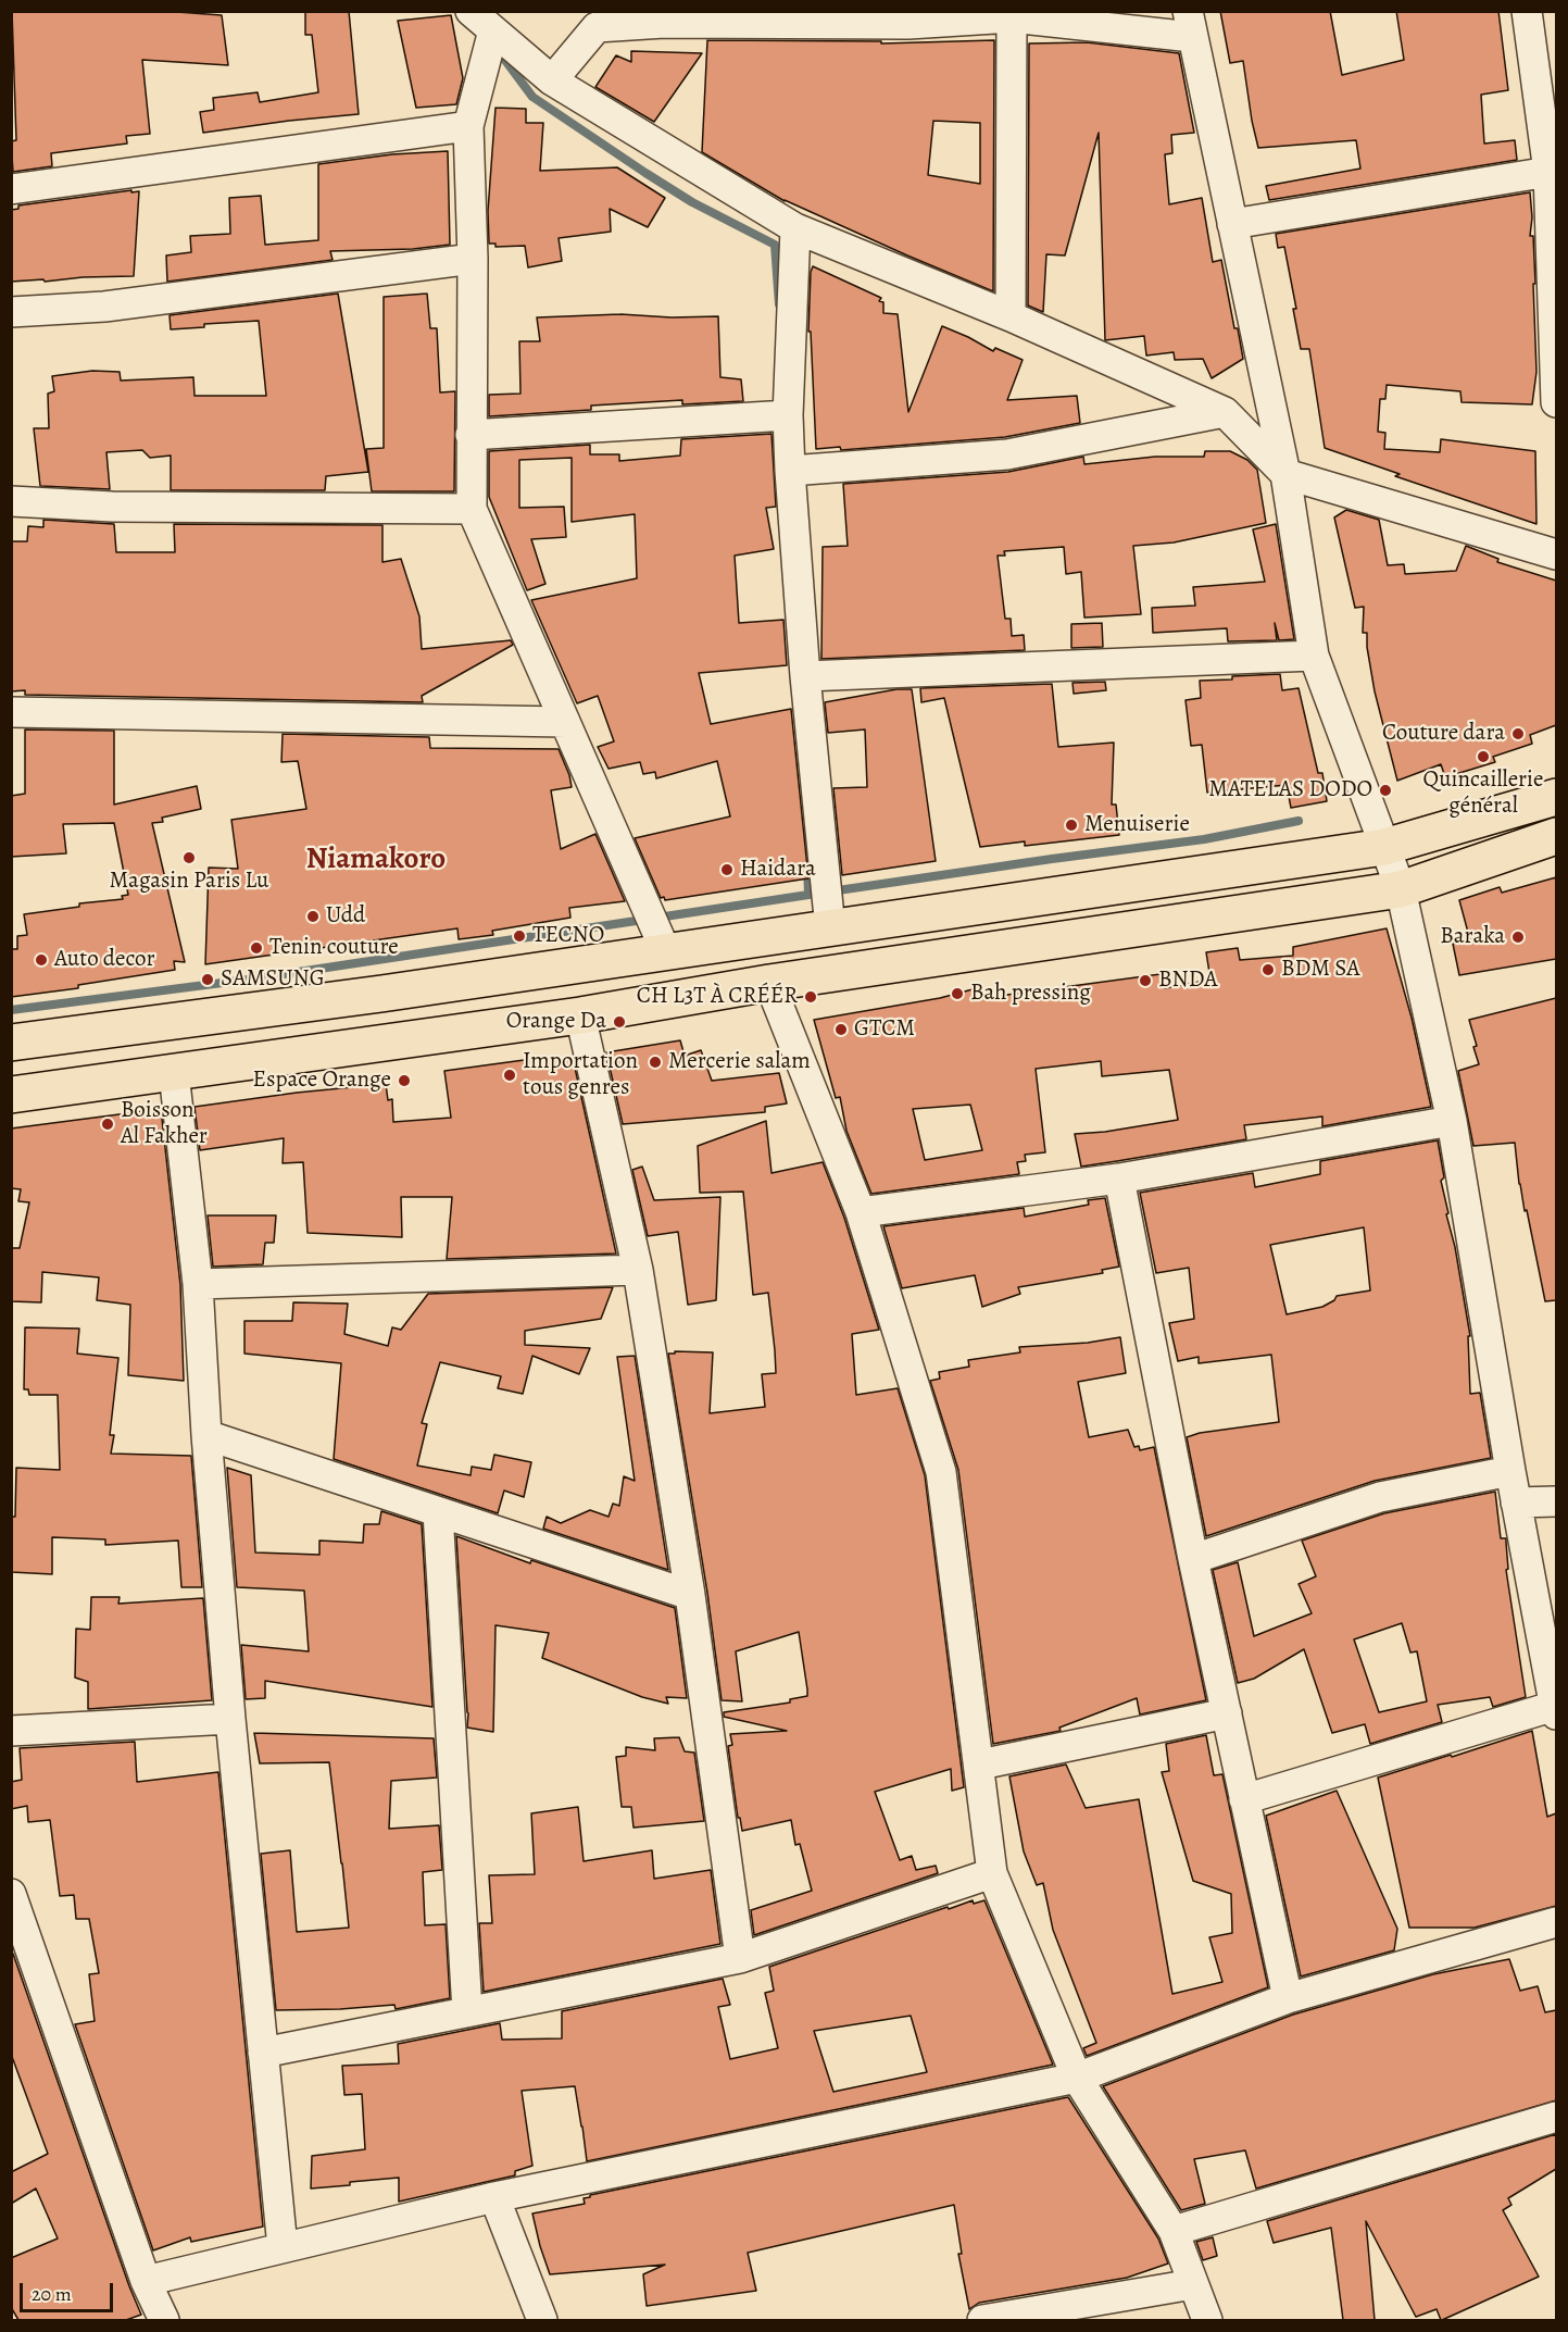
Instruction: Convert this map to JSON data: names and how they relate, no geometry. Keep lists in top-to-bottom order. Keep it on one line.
{"districts":["Niamakoro"],"places":["Couture dara","Quincaillerie général","MATELAS DODO","Menuiserie","Magasin Paris Lu","Haidara","Udd","TECNO","Baraka","Tenin couture","Auto decor","BDM SA","SAMSUNG","BNDA","Bah pressing","CH L3T À CRÉÉR","Orange Da","GTCM","Mercerie salam","Importation tous genres","Espace Orange","Boisson Al Fakher"],"scale_bar":"20 m"}
